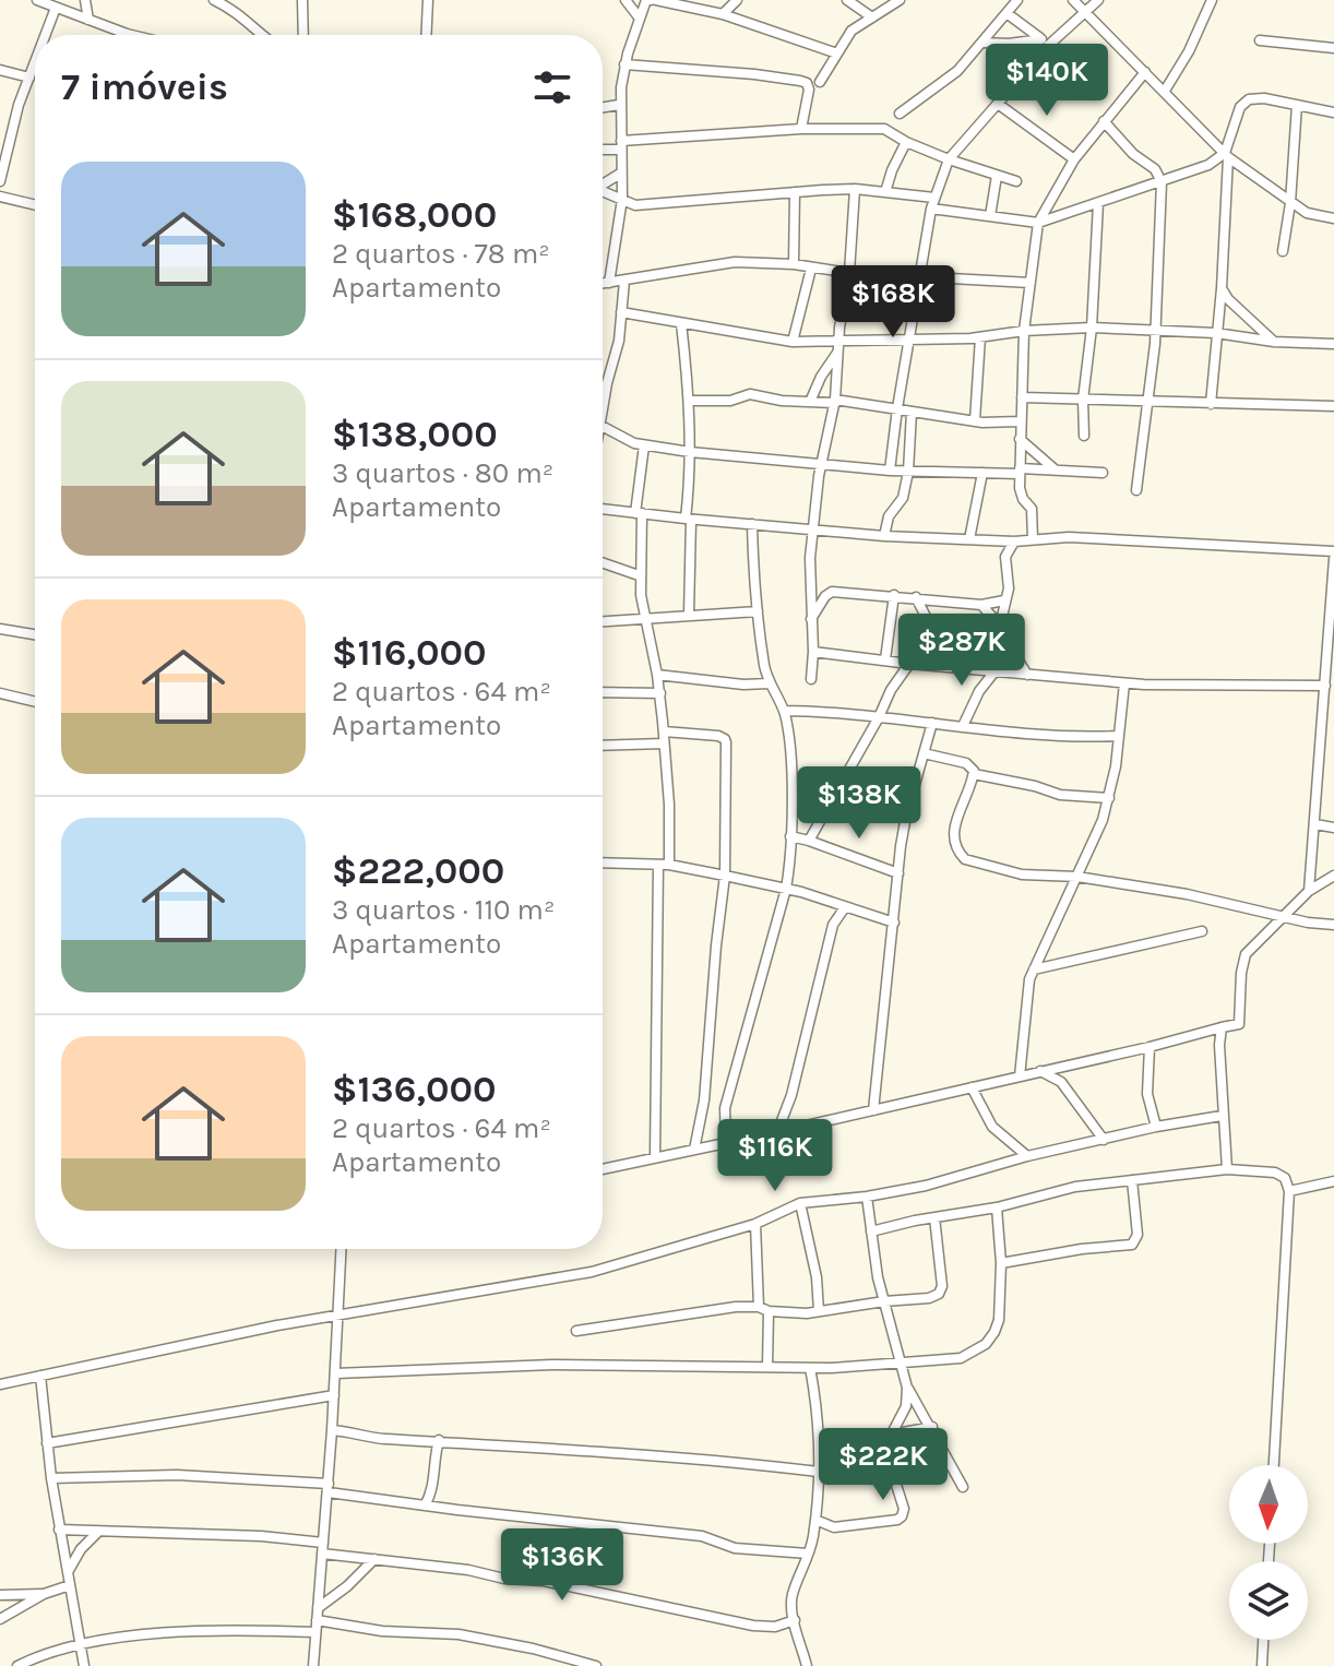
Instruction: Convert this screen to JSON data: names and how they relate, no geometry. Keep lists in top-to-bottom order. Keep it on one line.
{"north":"bottom","page":{"heading":"7 imóveis","price":["$140K","$168K","$287K","$138K","$116K","$222K","$136K"],"list":[{"name":"$168,000","note":"2 quartos · 78 m² · Apartamento"},{"name":"$138,000","note":"3 quartos · 80 m² · Apartamento"},{"name":"$116,000","note":"2 quartos · 64 m² · Apartamento"},{"name":"$222,000","note":"3 quartos · 110 m² · Apartamento"},{"name":"$136,000","note":"2 quartos · 64 m² · Apartamento"}]}}
